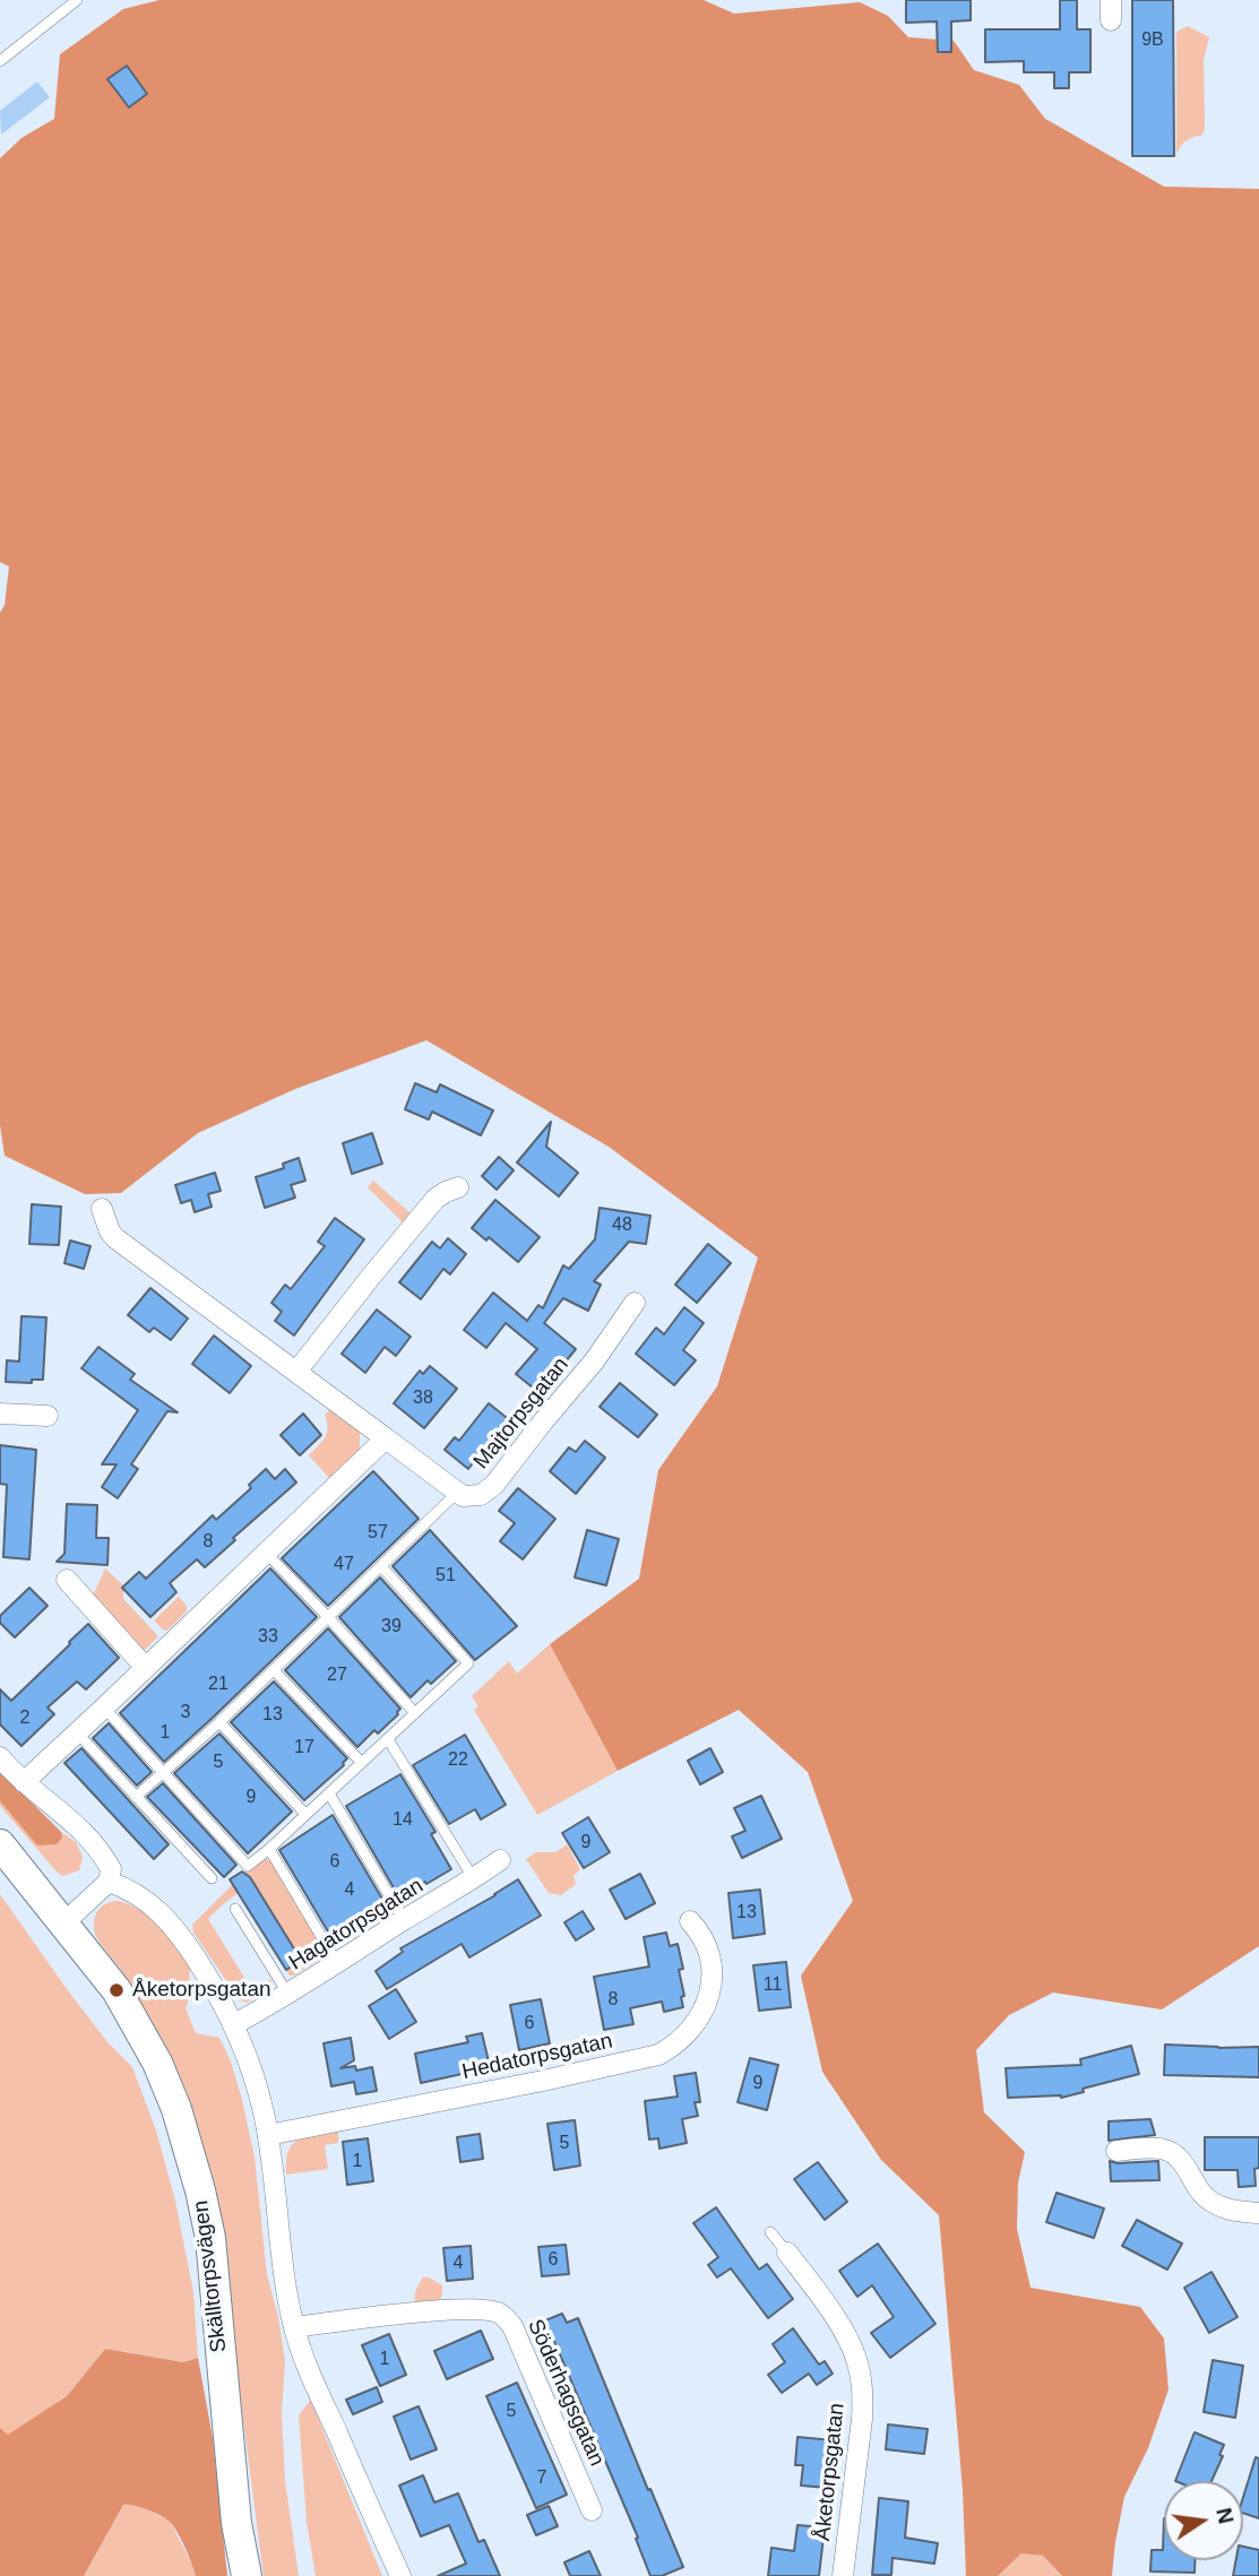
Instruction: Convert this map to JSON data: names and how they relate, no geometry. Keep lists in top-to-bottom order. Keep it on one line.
{"streets":{"street":["Majtorpsgatan","Hagatorpsgatan","Hedatorpsgatan","Skälltorpsvägen","Söderhagsgatan","Åketorpsgatan"]},"places":["Åketorpsgatan"],"house_numbers":["9B","48","38","57","8","47","51","39","33","27","21","3","13","2","1","17","22","5","9","14","9","6","4","13","11","8","6","9","5","1","6","4","1","5","7"],"north":"right"}
